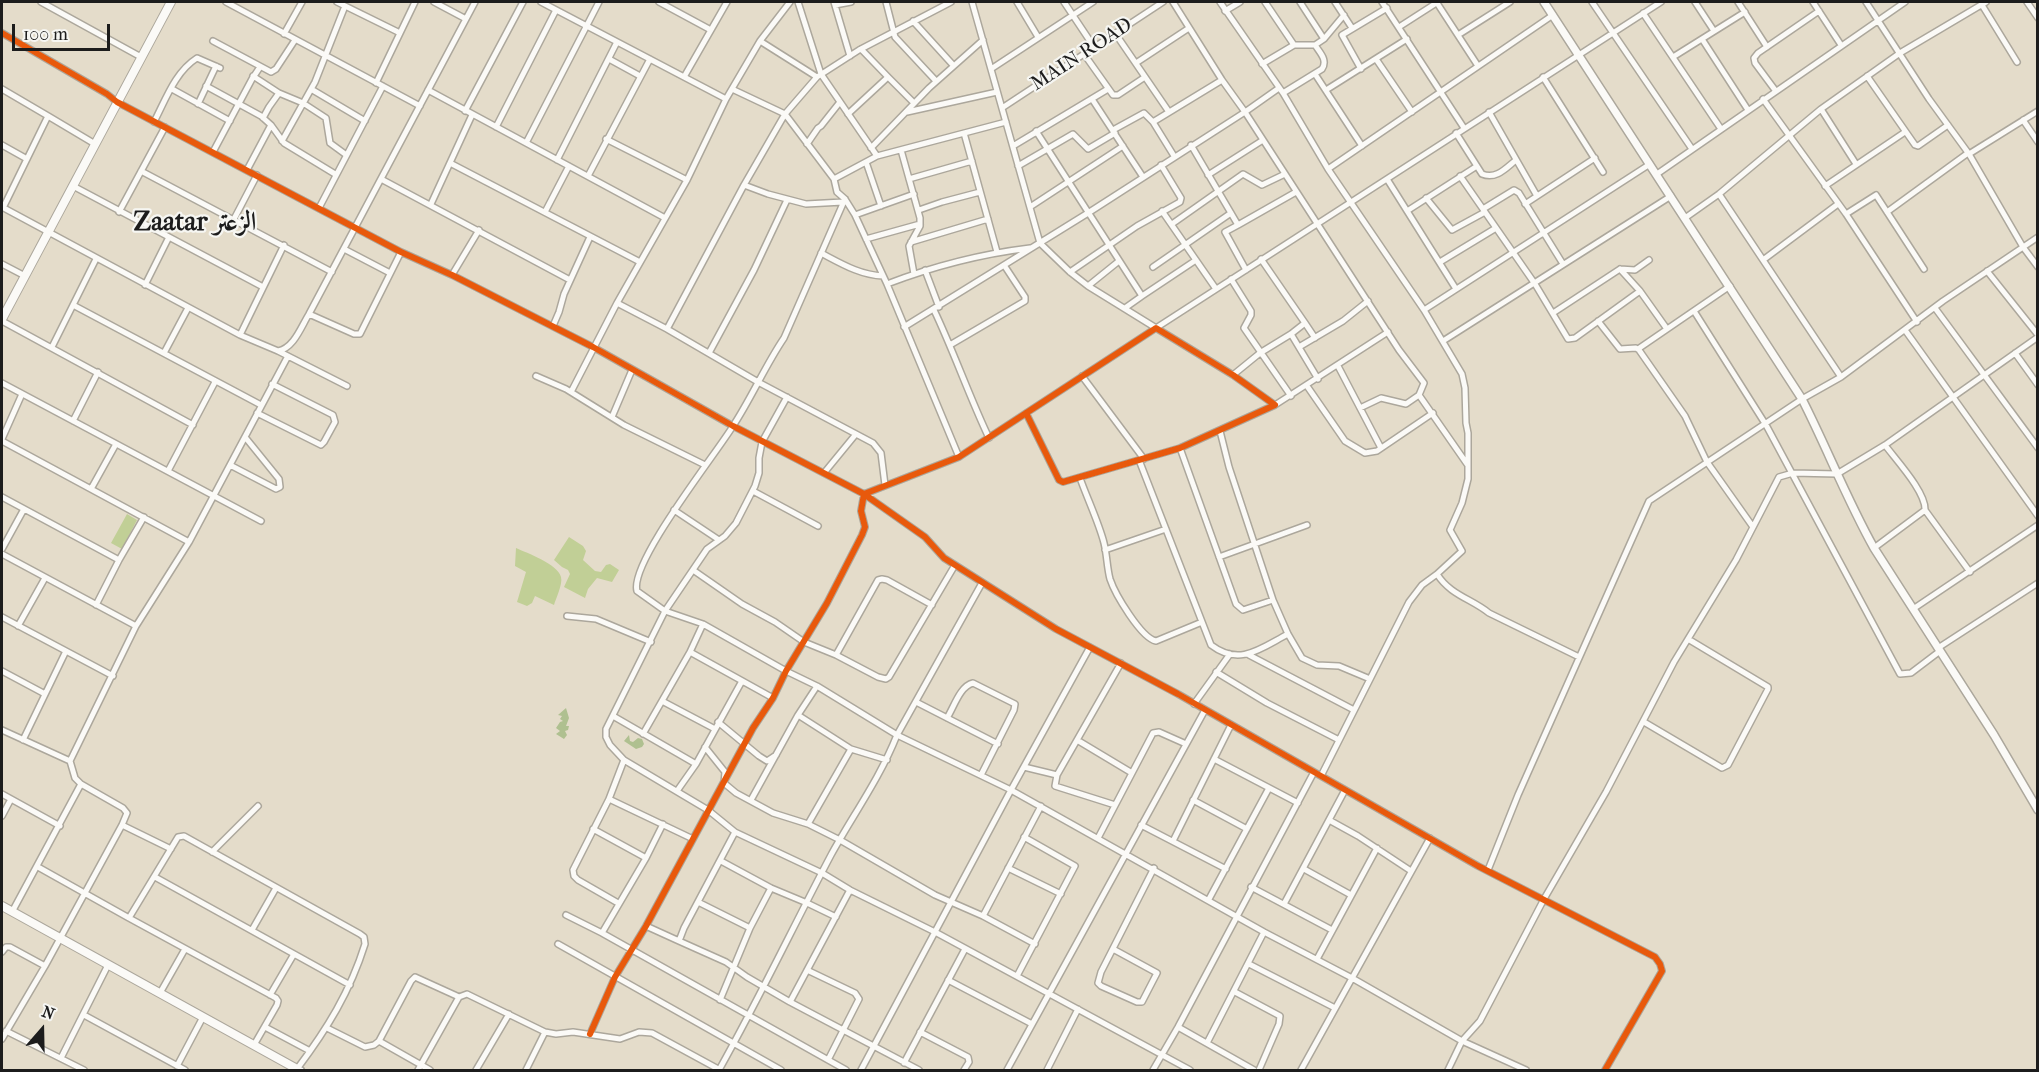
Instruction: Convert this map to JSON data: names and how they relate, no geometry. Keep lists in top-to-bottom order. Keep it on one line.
{"streets":{"street":["MAIN ROAD"]},"districts":["Zaatar الزعتر"],"scale_bar":"100 m","north":"top"}
